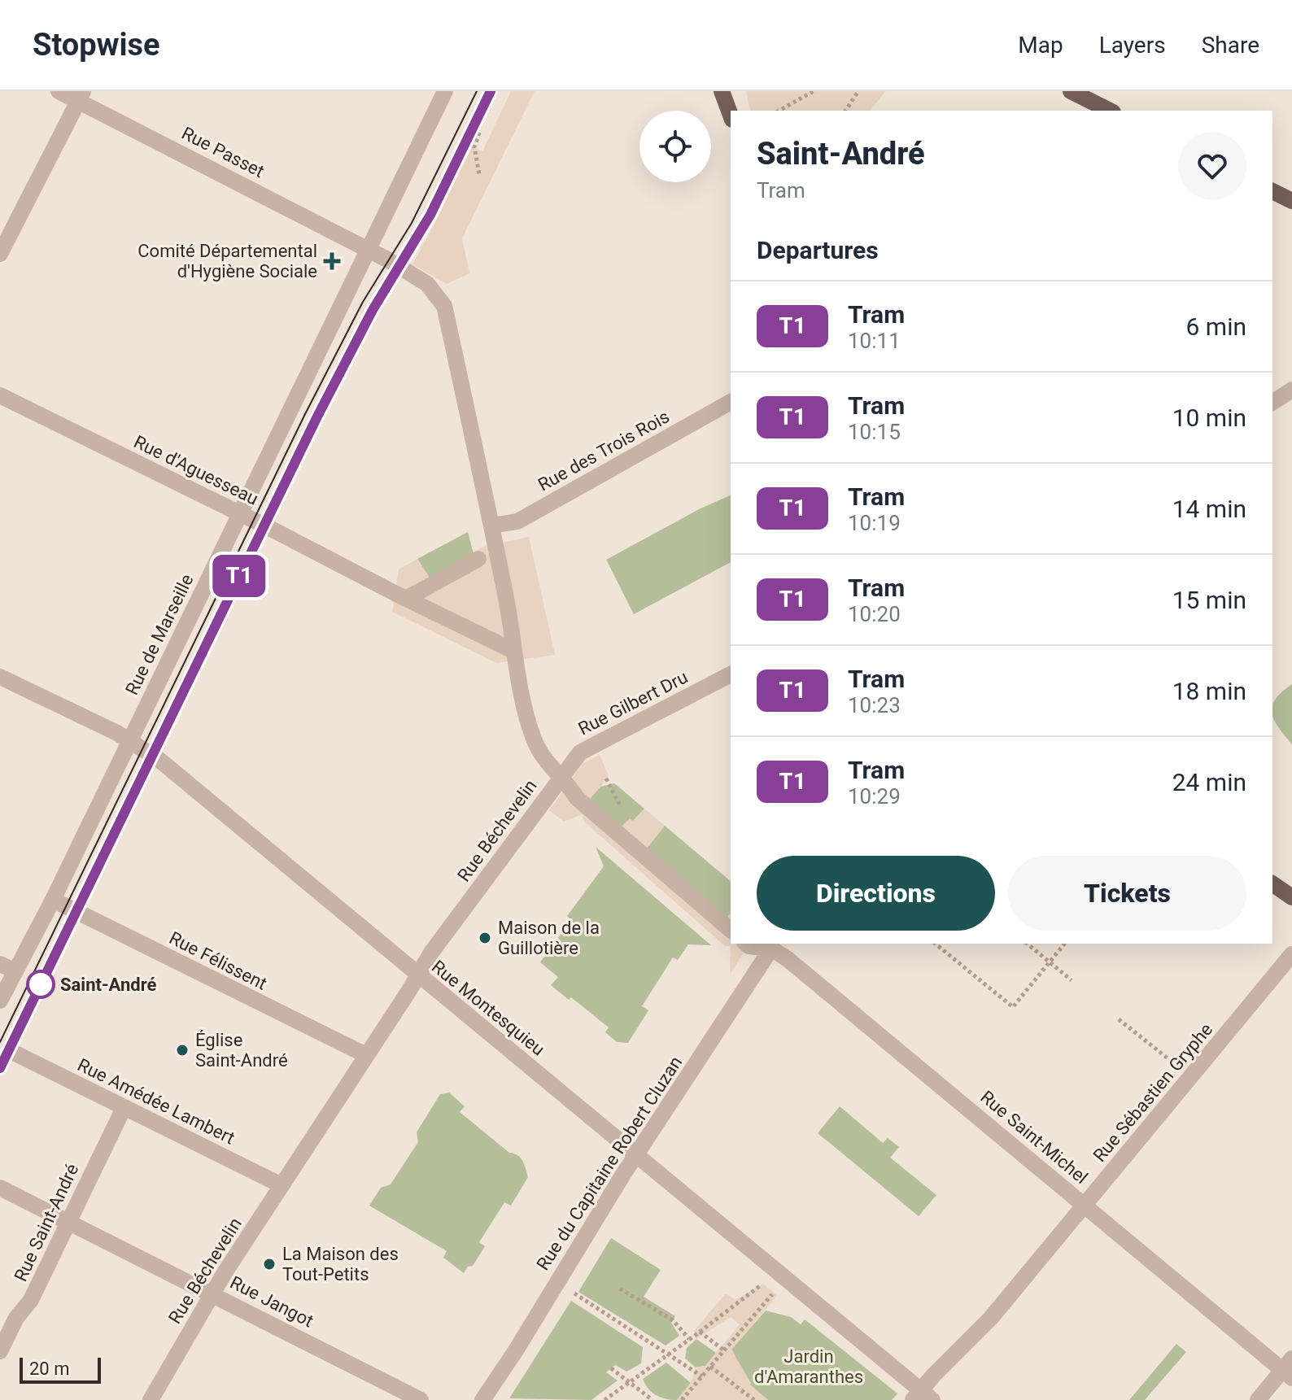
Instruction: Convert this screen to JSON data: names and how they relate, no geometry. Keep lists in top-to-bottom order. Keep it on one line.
{"streets":{"street":["Rue Passet","Rue des Trois Rois","Rue d'Aguesseau","Rue de Marseille","Rue Gilbert Dru","Rue Béchevelin","Rue Félissent","Rue Montesquieu","Rue Sébastien Gryphe","Rue Amédée Lambert","Rue Saint-Michel","Rue du Capitaine Robert Cluzan","Rue Saint-André","Rue Jangot"]},"crossings":[["Rue Passet","Rue de Marseille"],["Rue Passet","Rue Béchevelin"],["Rue des Trois Rois","Rue Béchevelin"],["Rue d'Aguesseau","Rue de Marseille"],["Rue d'Aguesseau","Rue Béchevelin"],["Rue de Marseille","Rue Béchevelin"],["Rue de Marseille","Rue Félissent"],["Rue de Marseille","Rue Montesquieu"],["Rue Gilbert Dru","Rue Béchevelin"],["Rue Béchevelin","Rue Félissent"],["Rue Béchevelin","Rue Montesquieu"],["Rue Béchevelin","Rue Amédée Lambert"],["Rue Béchevelin","Rue Jangot"],["Rue Montesquieu","Rue Sébastien Gryphe"],["Rue Montesquieu","Rue du Capitaine Robert Cluzan"],["Rue Sébastien Gryphe","Rue Saint-Michel"],["Rue Amédée Lambert","Rue Saint-André"],["Rue Saint-Michel","Rue du Capitaine Robert Cluzan"],["Rue Saint-André","Rue Jangot"]],"parks":["Jardin d'Amaranthes"],"places":{"health":["Comité Départemental d'Hygiène Sociale"],"other":["Maison de la Guillotière","Saint-André","Église Saint-André","La Maison des Tout-Petits"]},"lines":["tram line T1"],"scale_bar":"20 m","page":{"header":"Stopwise","nav":["Map","Layers","Share"],"on_map":"T1","heading":[["Saint-André","Tram"],"Departures"],"list":[{"mark":"T1","name":"Tram","note":"10:11","value":"6 min"},{"mark":"T1","name":"Tram","note":"10:15","value":"10 min"},{"mark":"T1","name":"Tram","note":"10:19","value":"14 min"},{"mark":"T1","name":"Tram","note":"10:20","value":"15 min"},{"mark":"T1","name":"Tram","note":"10:23","value":"18 min"},{"mark":"T1","name":"Tram","note":"10:29","value":"24 min"}],"buttons":["Directions","Tickets"],"scale":"20 m"}}
